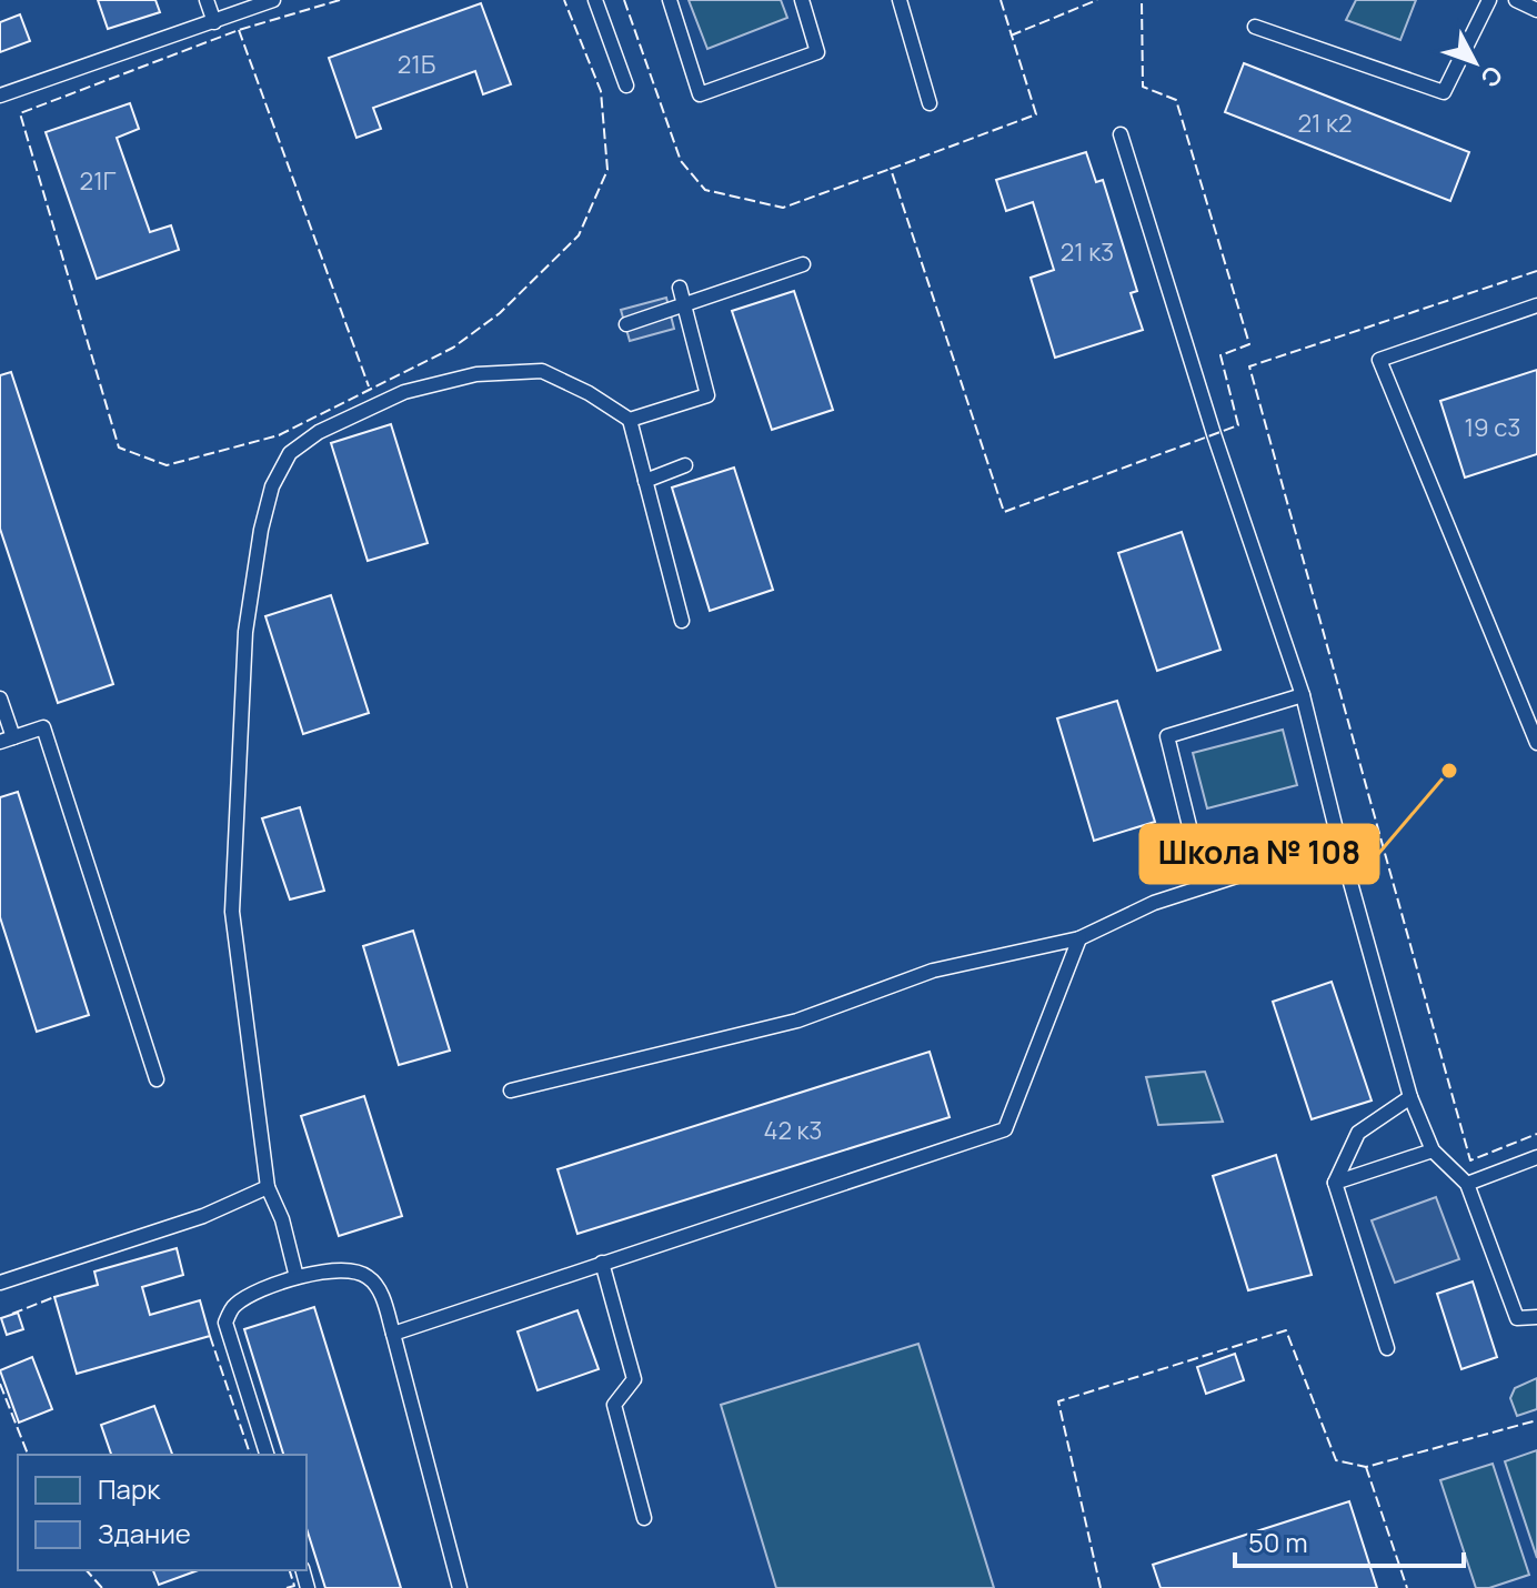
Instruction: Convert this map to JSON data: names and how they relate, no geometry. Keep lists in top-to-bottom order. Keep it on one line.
{"places":["Школа № 108"],"house_numbers":["21Б","21 к2","21Г","21 к3","19 с3","42 к3"],"legend":["Парк","Здание"],"scale_bar":"50 m","north":"bottom right"}
